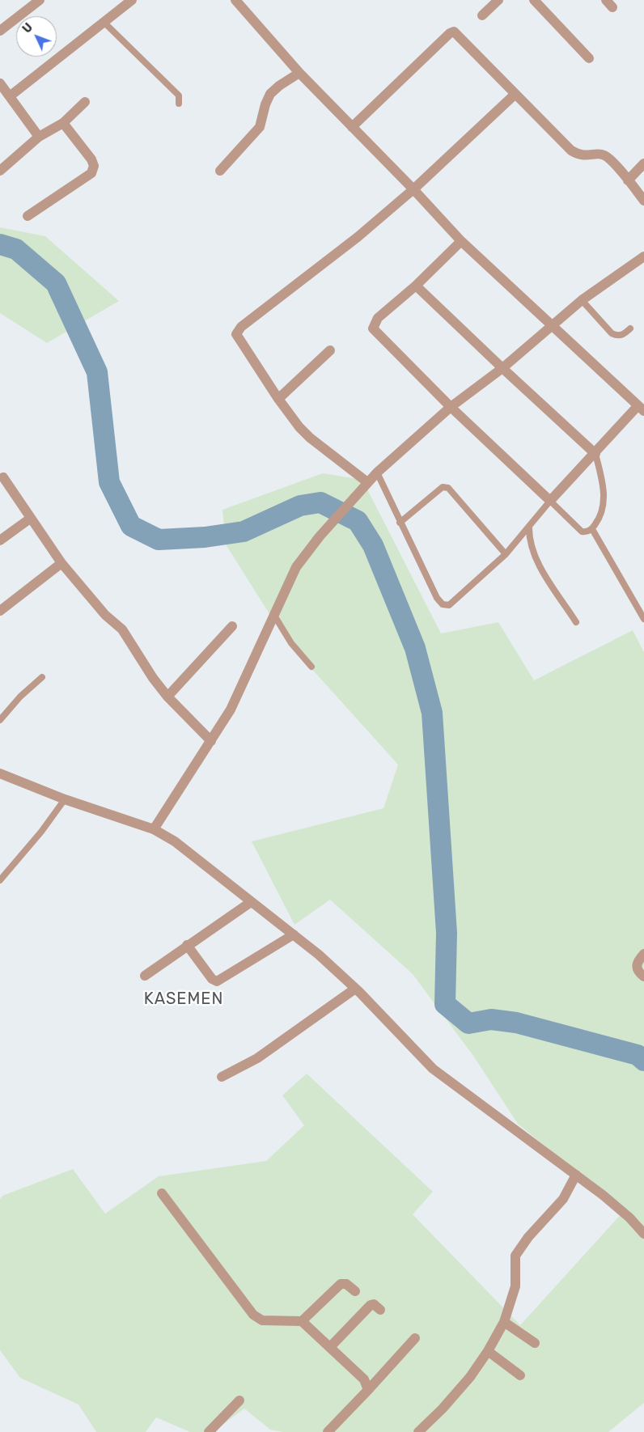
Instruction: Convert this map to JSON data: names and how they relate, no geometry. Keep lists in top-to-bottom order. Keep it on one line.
{"districts":["KASEMEN"],"north":"top left"}
